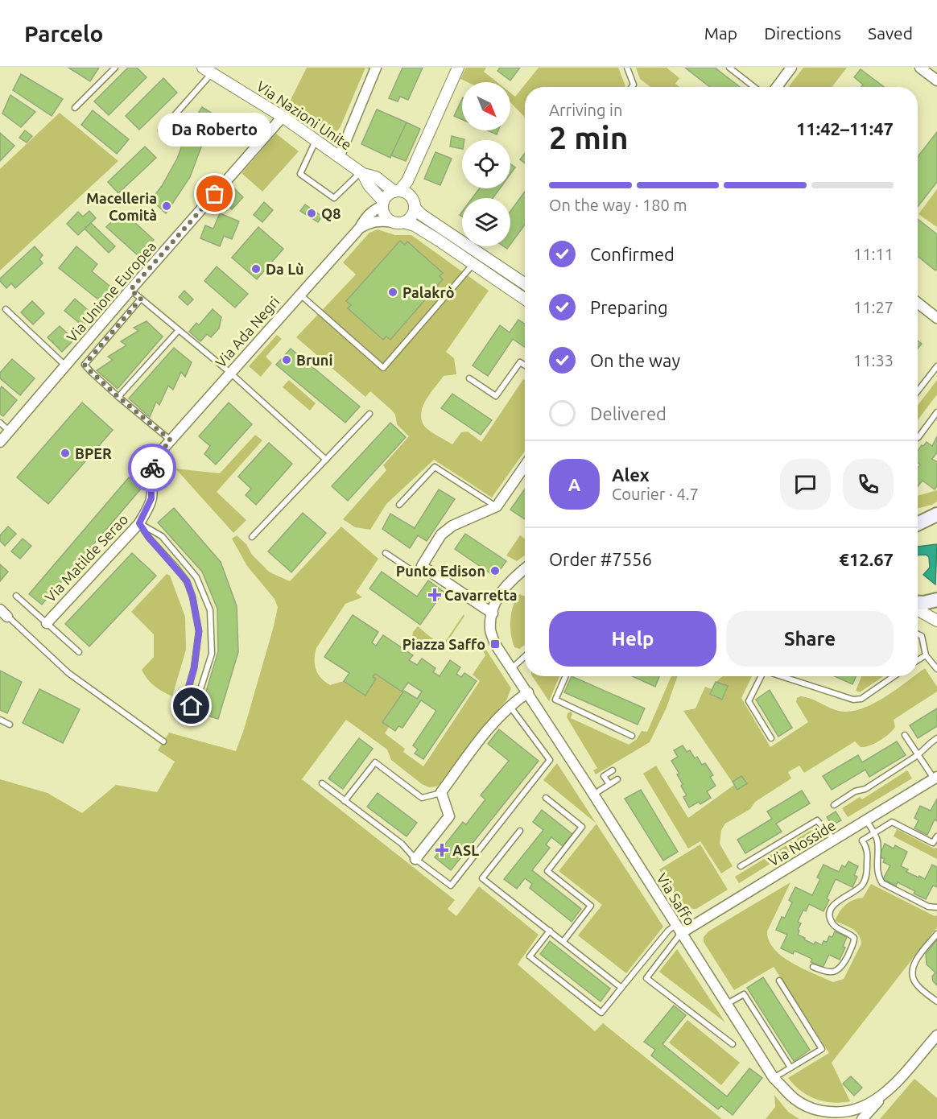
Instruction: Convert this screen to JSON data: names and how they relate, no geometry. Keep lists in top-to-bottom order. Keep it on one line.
{"streets":{"street":["Via Nazioni Unite","Via Unione Europea","Via Ada Negri","Via Matilde Serao","Via Nosside","Via Saffo"]},"crossings":[["Via Nazioni Unite","Via Unione Europea"],["Via Nazioni Unite","Via Ada Negri"],["Via Ada Negri","Via Matilde Serao"],["Via Nosside","Via Saffo"]],"places":{"other":["Da Roberto","Macelleria Comità","Q8","Da Lù","Palakrò","Bruni","BPER","Punto Edison"],"health":["Cavarretta","ASL"],"transit":["Piazza Saffo"]},"north":"bottom right","page":{"header":"Parcelo","nav":["Map","Directions","Saved"],"heading":["2 min","Arriving in","11:42–11:47"],"panel":["Alex","Courier · 4.7","Order #7556","€12.67"],"bubble":"Da Roberto","bar":"On the way · 180 m","list":[["Confirmed","11:11"],["Preparing","11:27"],["On the way","11:33"],"Delivered"],"round":"A","buttons":["Help","Share"]}}
